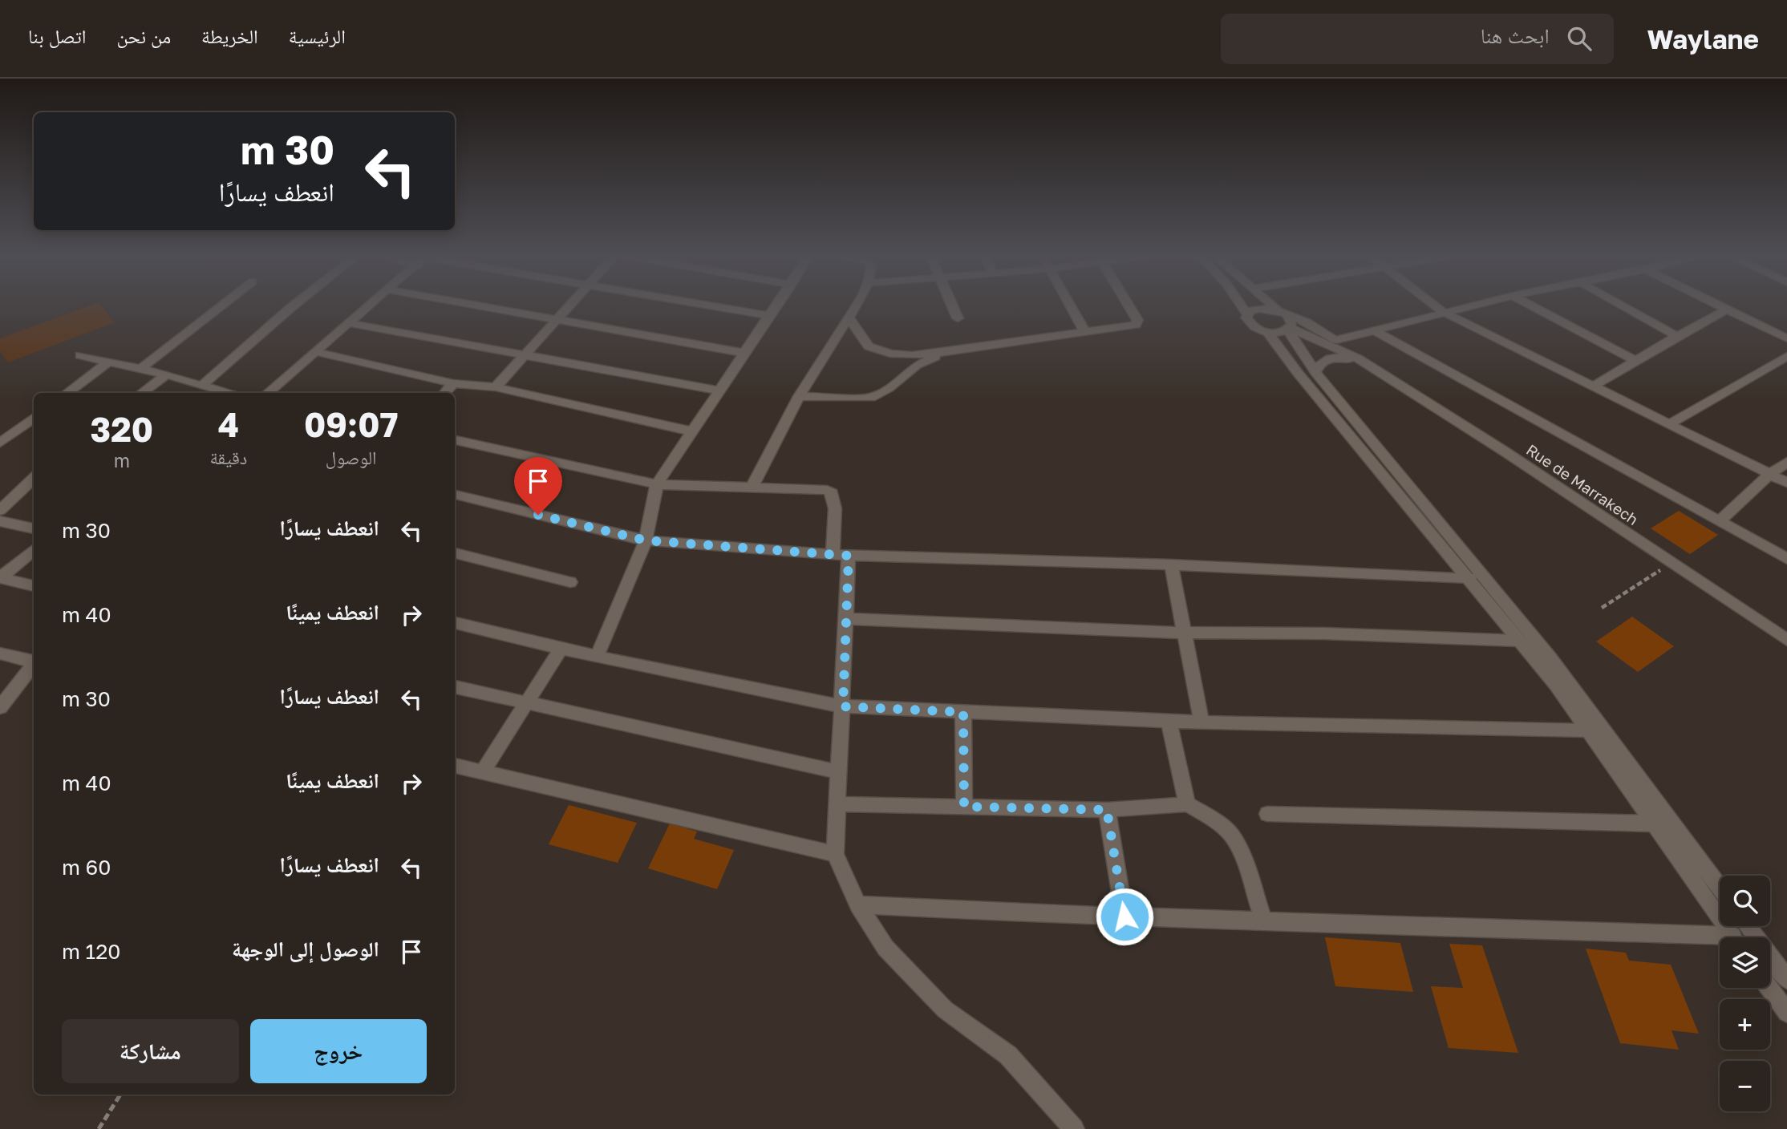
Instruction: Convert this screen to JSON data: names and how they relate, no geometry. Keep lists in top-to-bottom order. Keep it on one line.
{"streets":{"street":["Rue de Marrakech"]},"page":{"header":"Waylane","search":"ابحث هنا","nav":["الرئيسية","الخريطة","من نحن","اتصل بنا"],"turn":["30 m","انعطف يسارًا"],"eta":["09:07","الوصول","4","دقيقة","320","m"],"list":[{"name":"انعطف يسارًا","value":"30 m"},{"name":"انعطف يمينًا","value":"40 m"},{"name":"انعطف يسارًا","value":"30 m"},{"name":"انعطف يمينًا","value":"40 m"},{"name":"انعطف يسارًا","value":"60 m"},{"name":"الوصول إلى الوجهة","value":"120 m"}],"map_buttons":["+","−"],"buttons":["خروج","مشاركة"]}}
